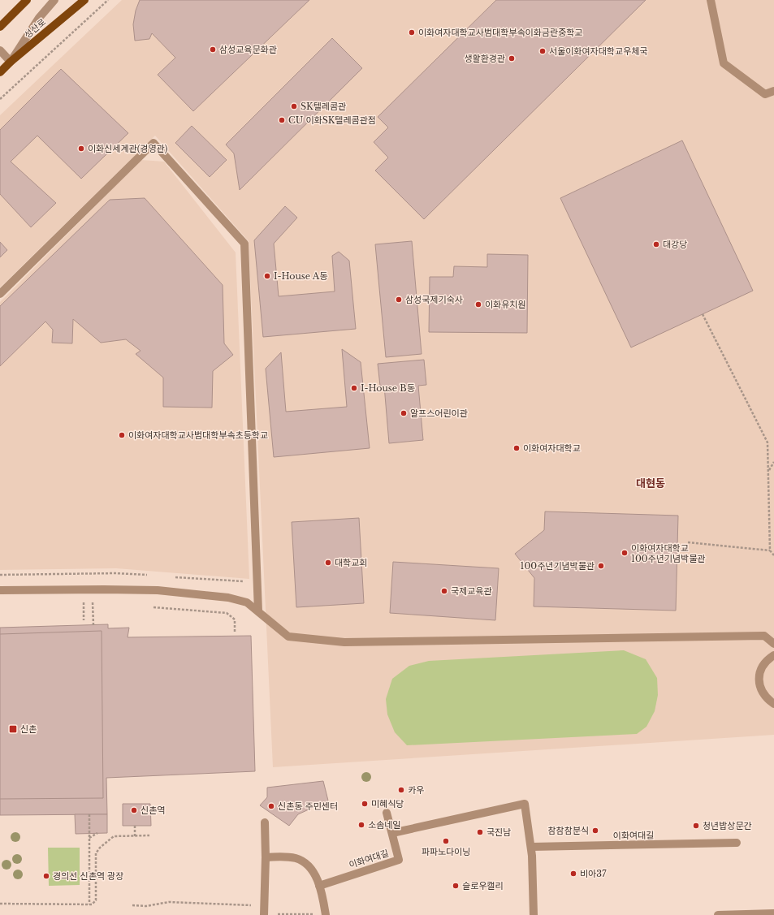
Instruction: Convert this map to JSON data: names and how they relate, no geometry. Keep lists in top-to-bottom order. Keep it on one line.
{"streets":{"main road":["성산로"],"street":["이화여대길"]},"districts":["대현동"],"places":{"other":["이화여자대학교사범대학부속이화금란중학교","삼성교육문화관","서울이화여자대학교우체국","생활환경관","SK텔레콤관","CU 이화SK텔레콤관점","이화신세계관(경영관)","대강당","I-House A동","삼성국제기숙사","이화유치원","I-House B동","알프스어린이관","이화여자대학교사범대학부속초등학교","이화여자대학교","이화여자대학교 100주년기념박물관","대학교회","100주년기념박물관","국제교육관","카우","미혜식당","신촌동 주민센터","신촌역","소솜네일","청년밥상문간","참참참분식","국진남","파파노다이닝","비아37","경의선 신촌역 광장","슬로우캘리"],"transit":["신촌"]}}
